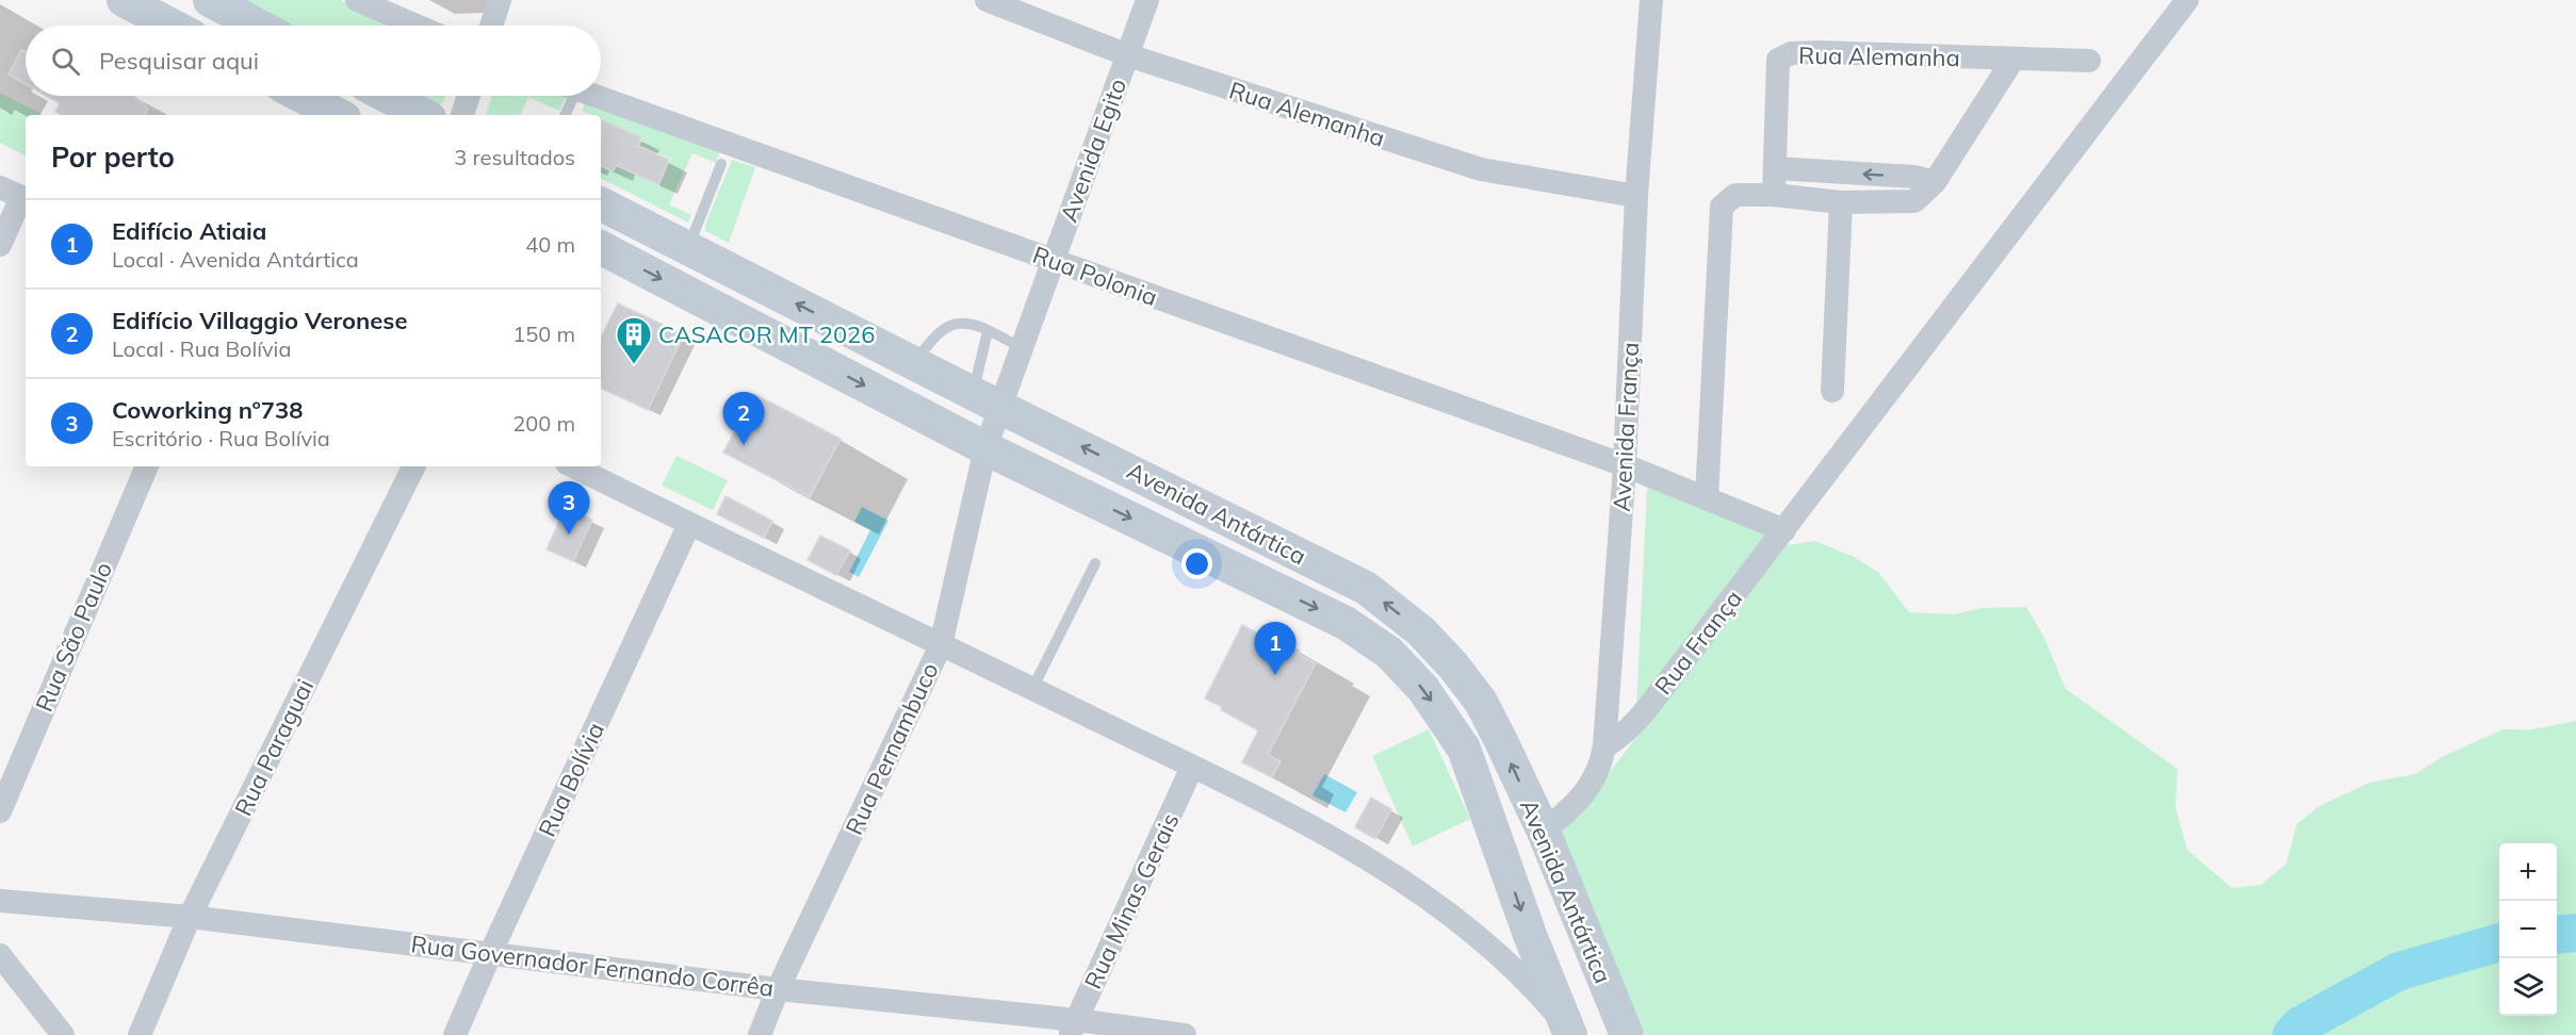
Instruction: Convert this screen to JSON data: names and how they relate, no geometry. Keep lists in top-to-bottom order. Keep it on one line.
{"streets":{"main road":["Avenida Antártica"],"street":["Rua Alemanha","Avenida Egito","Rua Polonia","Avenida França","Rua São Paulo","Rua França","Rua Paraguai","Rua Pernambuco","Rua Bolívia","Rua Minas Gerais","Rua Governador Fernando Corrêa"]},"crossings":[["Rua Alemanha","Avenida Egito"],["Rua Alemanha","Avenida França"],["Avenida Egito","Rua Polonia"],["Avenida Egito","Avenida Antártica"],["Avenida Egito","Rua Pernambuco"],["Rua Polonia","Avenida França"],["Avenida França","Avenida Antártica"],["Avenida França","Rua França"],["Avenida Antártica","Rua Pernambuco"],["Rua Paraguai","Rua Governador Fernando Corrêa"],["Rua Pernambuco","Rua Governador Fernando Corrêa"],["Rua Bolívia","Rua Governador Fernando Corrêa"],["Rua Minas Gerais","Rua Governador Fernando Corrêa"]],"places":{"building":["CASACOR MT 2026"]},"page":{"search":"Pesquisar aqui","heading":["Por perto","3 resultados"],"list":[{"mark":"1","name":"Edifício Atiaia","note":"Local · Avenida Antártica","value":"40 m"},{"mark":"2","name":"Edifício Villaggio Veronese","note":"Local · Rua Bolívia","value":"150 m"},{"mark":"3","name":"Coworking n°738","note":"Escritório · Rua Bolívia","value":"200 m"}],"pins":["2","3","1"],"map_buttons":["+","−"]}}
